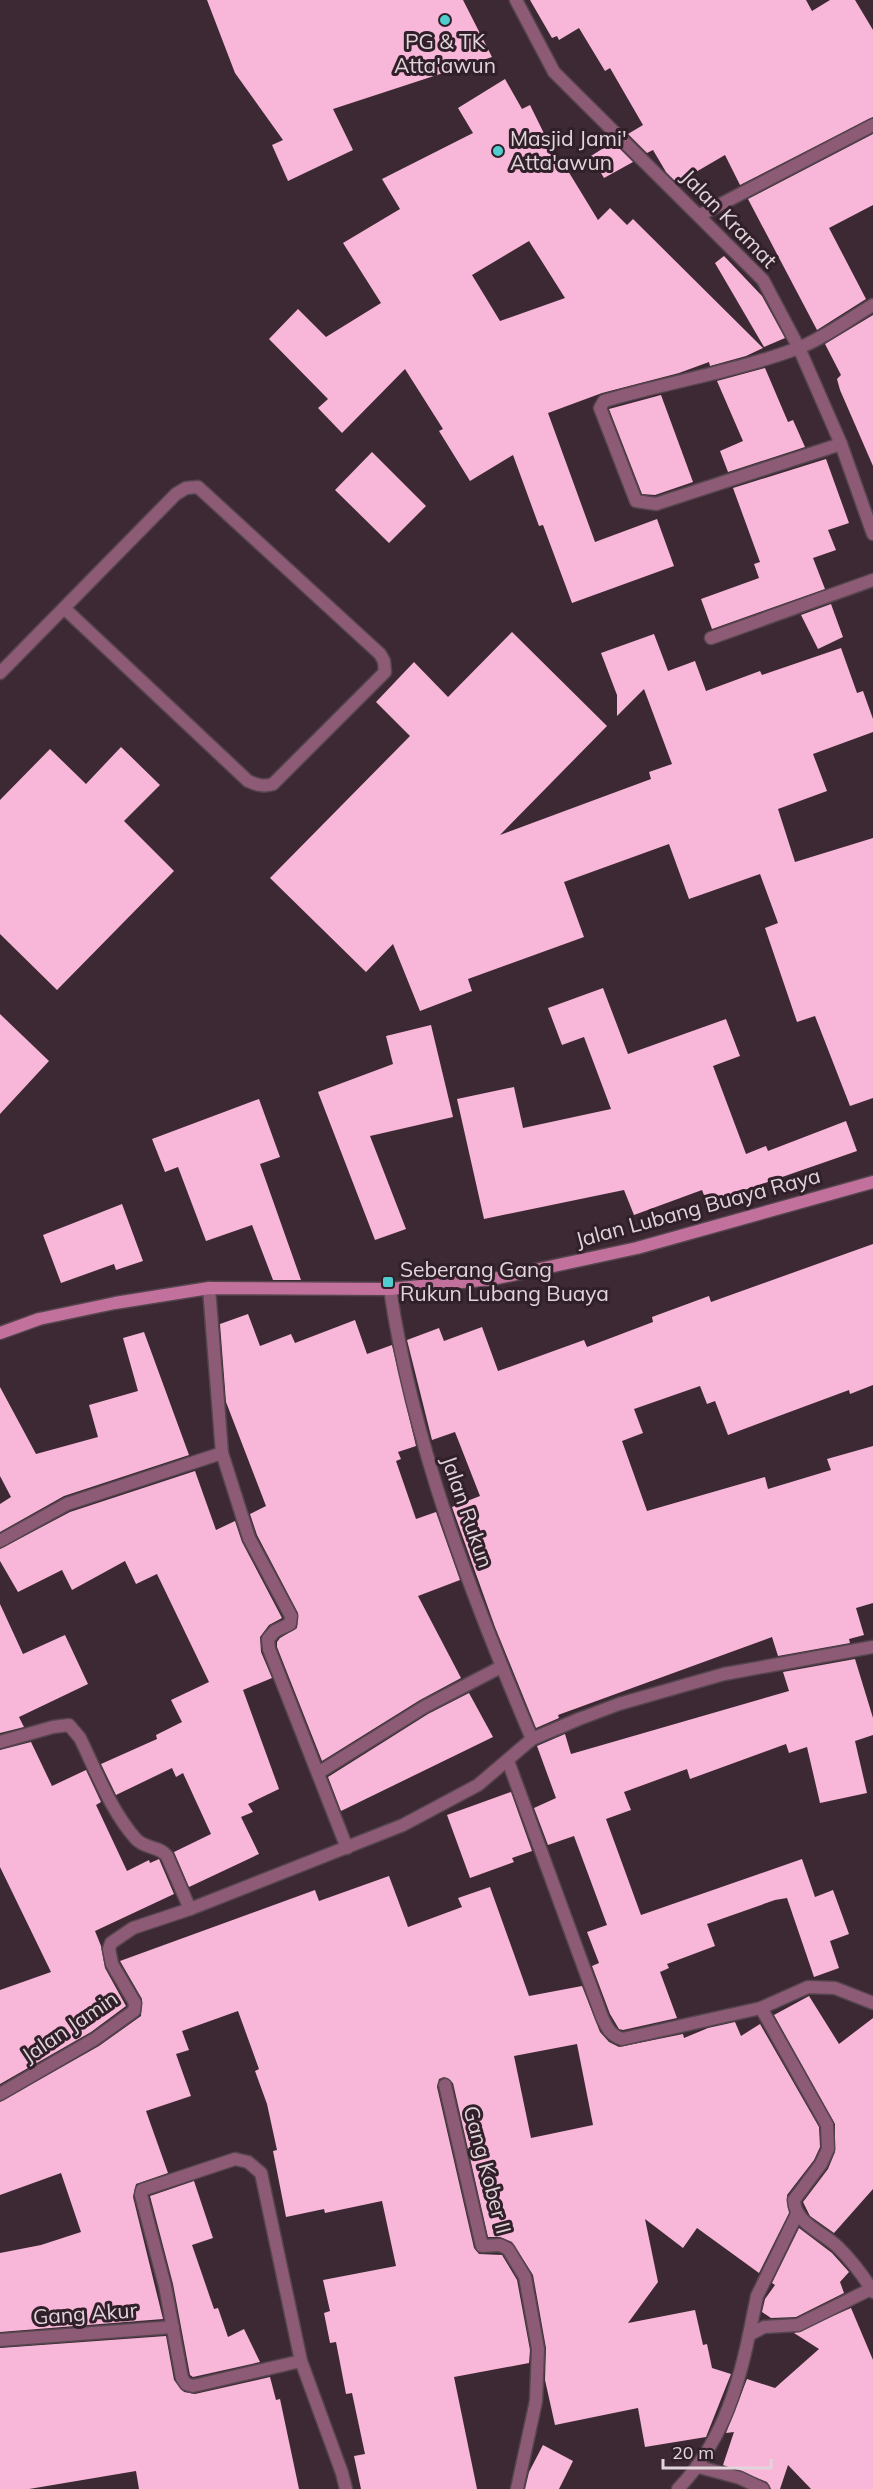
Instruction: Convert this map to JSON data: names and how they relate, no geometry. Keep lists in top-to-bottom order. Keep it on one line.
{"streets":{"main road":["Jalan Lubang Buaya Raya"],"street":["Jalan Kramat","Jalan Rukun","Jalan Jamin","Gang Kober II","Gang Akur"]},"crossings":[["Jalan Lubang Buaya Raya","Jalan Rukun"],["Jalan Rukun","Jalan Jamin"]],"places":{"other":["PG & TK Atta'awun","Masjid Jami' Atta'awun"],"transit":["Seberang Gang Rukun Lubang Buaya"]},"scale_bar":"20 m"}
